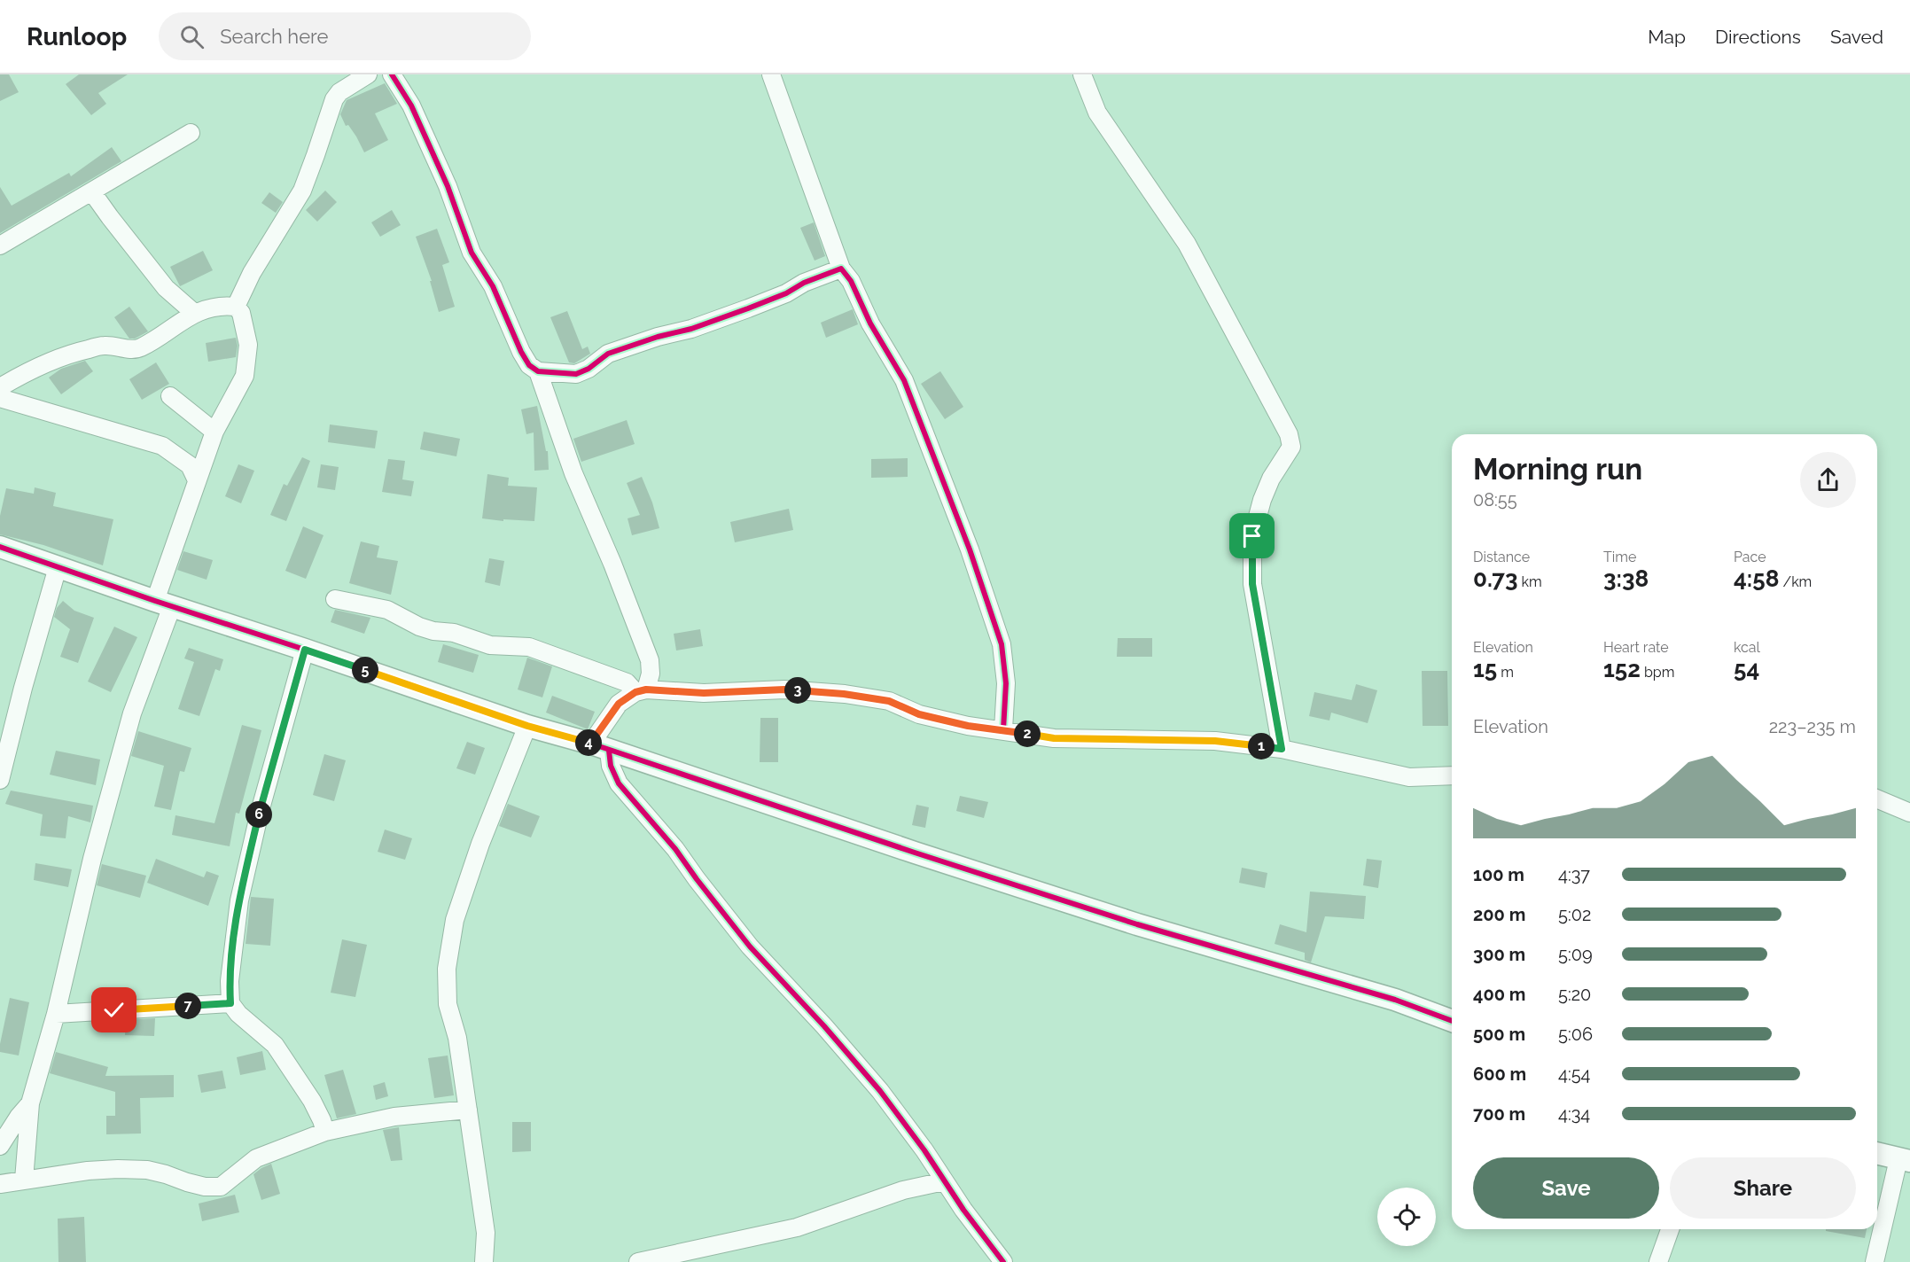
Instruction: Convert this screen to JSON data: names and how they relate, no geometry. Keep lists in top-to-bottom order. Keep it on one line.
{"page":{"header":"Runloop","search":"Search here","nav":["Map","Directions","Saved"],"heading":["Morning run","08:55"],"stats":[["Distance","0.73 km"],["Time","3:38"],["Pace","4:58 /km"],["Elevation","15 m"],["Heart rate","152 bpm"],["kcal","54"]],"pins":["5","3","2","4","1","6","7"],"chart":["Elevation","223–235 m"],"list":[{"name":"100 m","note":"4:37"},{"name":"200 m","note":"5:02"},{"name":"300 m","note":"5:09"},{"name":"400 m","note":"5:20"},{"name":"500 m","note":"5:06"},{"name":"600 m","note":"4:54"},{"name":"700 m","note":"4:34"}],"buttons":["Save","Share"]}}
